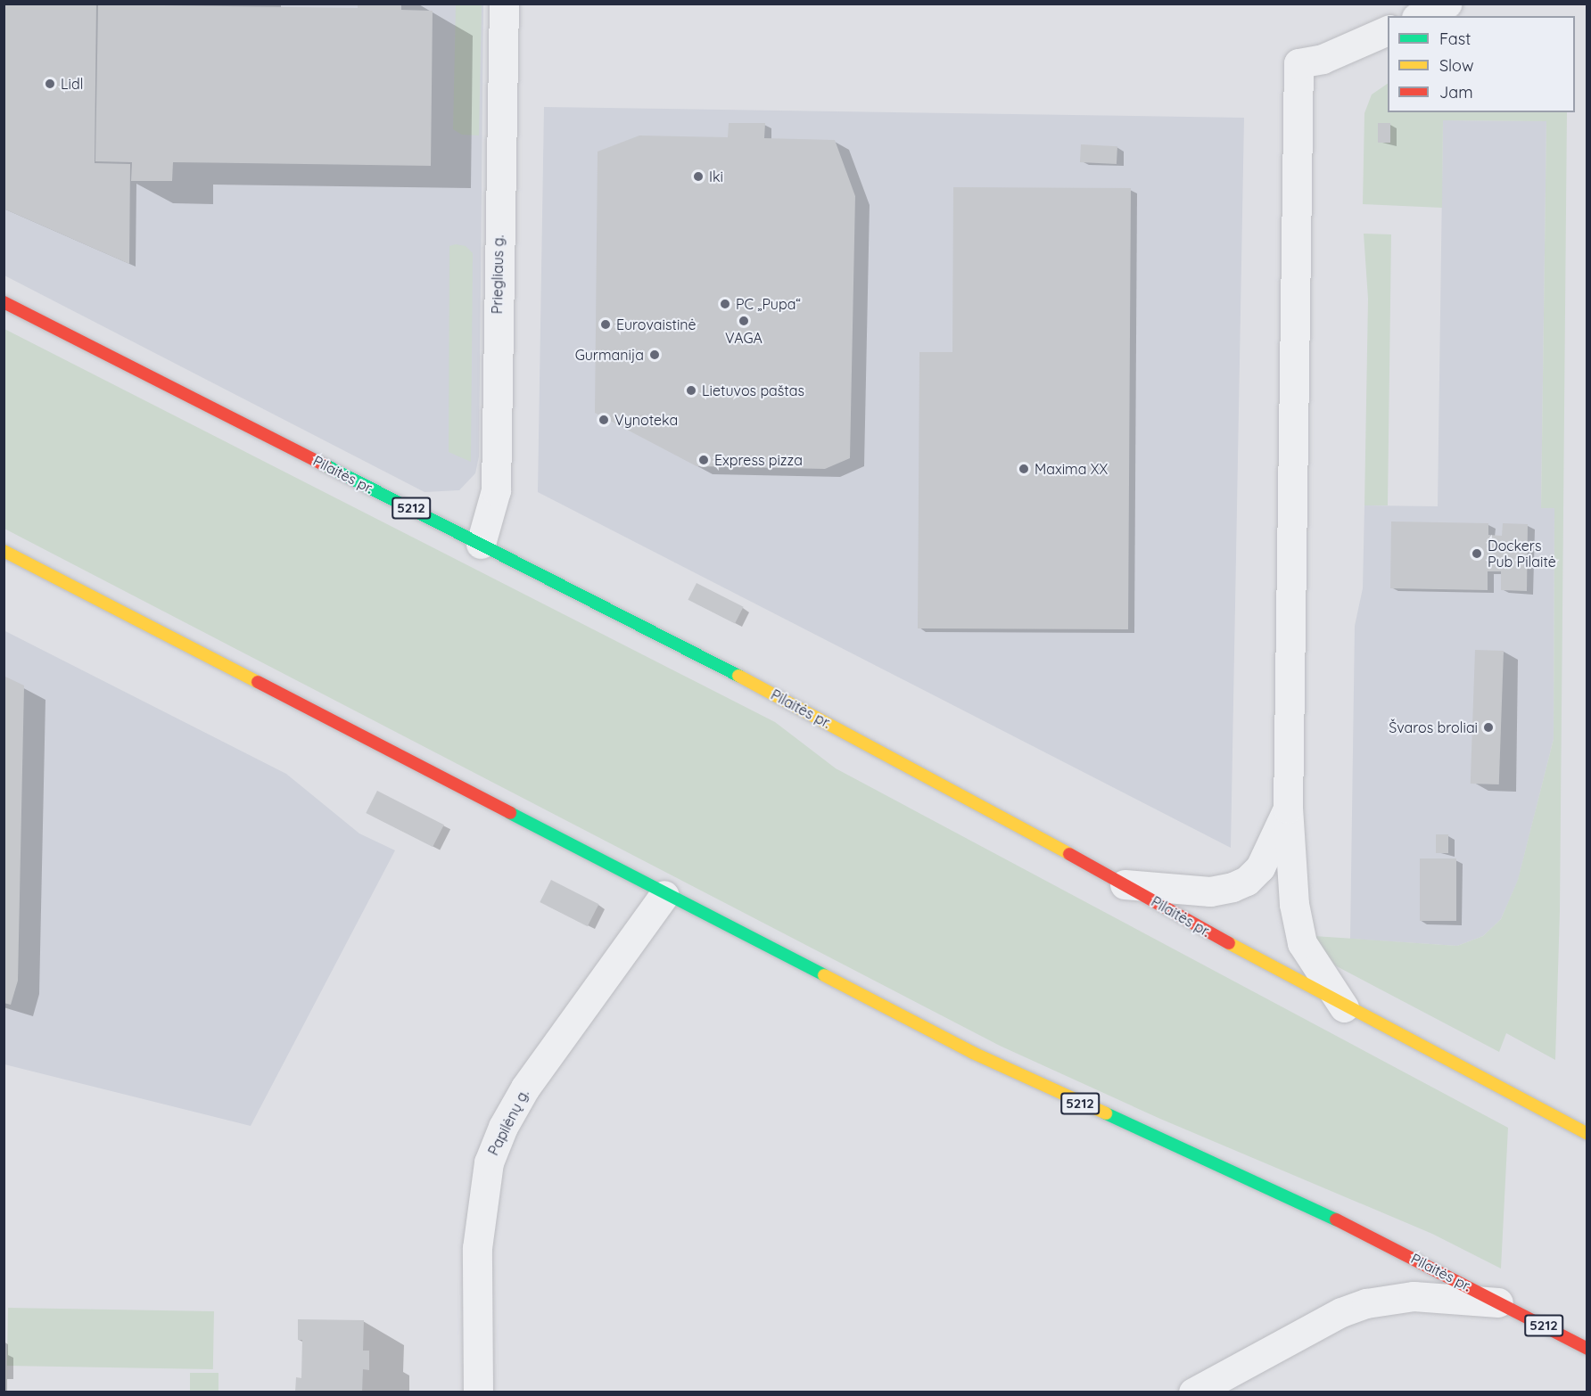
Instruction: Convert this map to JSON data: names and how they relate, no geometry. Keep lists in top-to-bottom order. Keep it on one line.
{"streets":{"main road":["Pilaitės pr.","5212"],"street":["Priegliaus g.","Papilėnų g."]},"crossings":[["Priegliaus g.","Pilaitės pr."],["Pilaitės pr.","Papilėnų g."]],"places":["Lidl","Iki","PC „Pupa“","VAGA","Eurovaistinė","Gurmanija","Lietuvos paštas","Vynoteka","Express pizza","Maxima XX","Dockers Pub Pilaitė","Švaros broliai"],"legend":["Fast","Slow","Jam"]}
